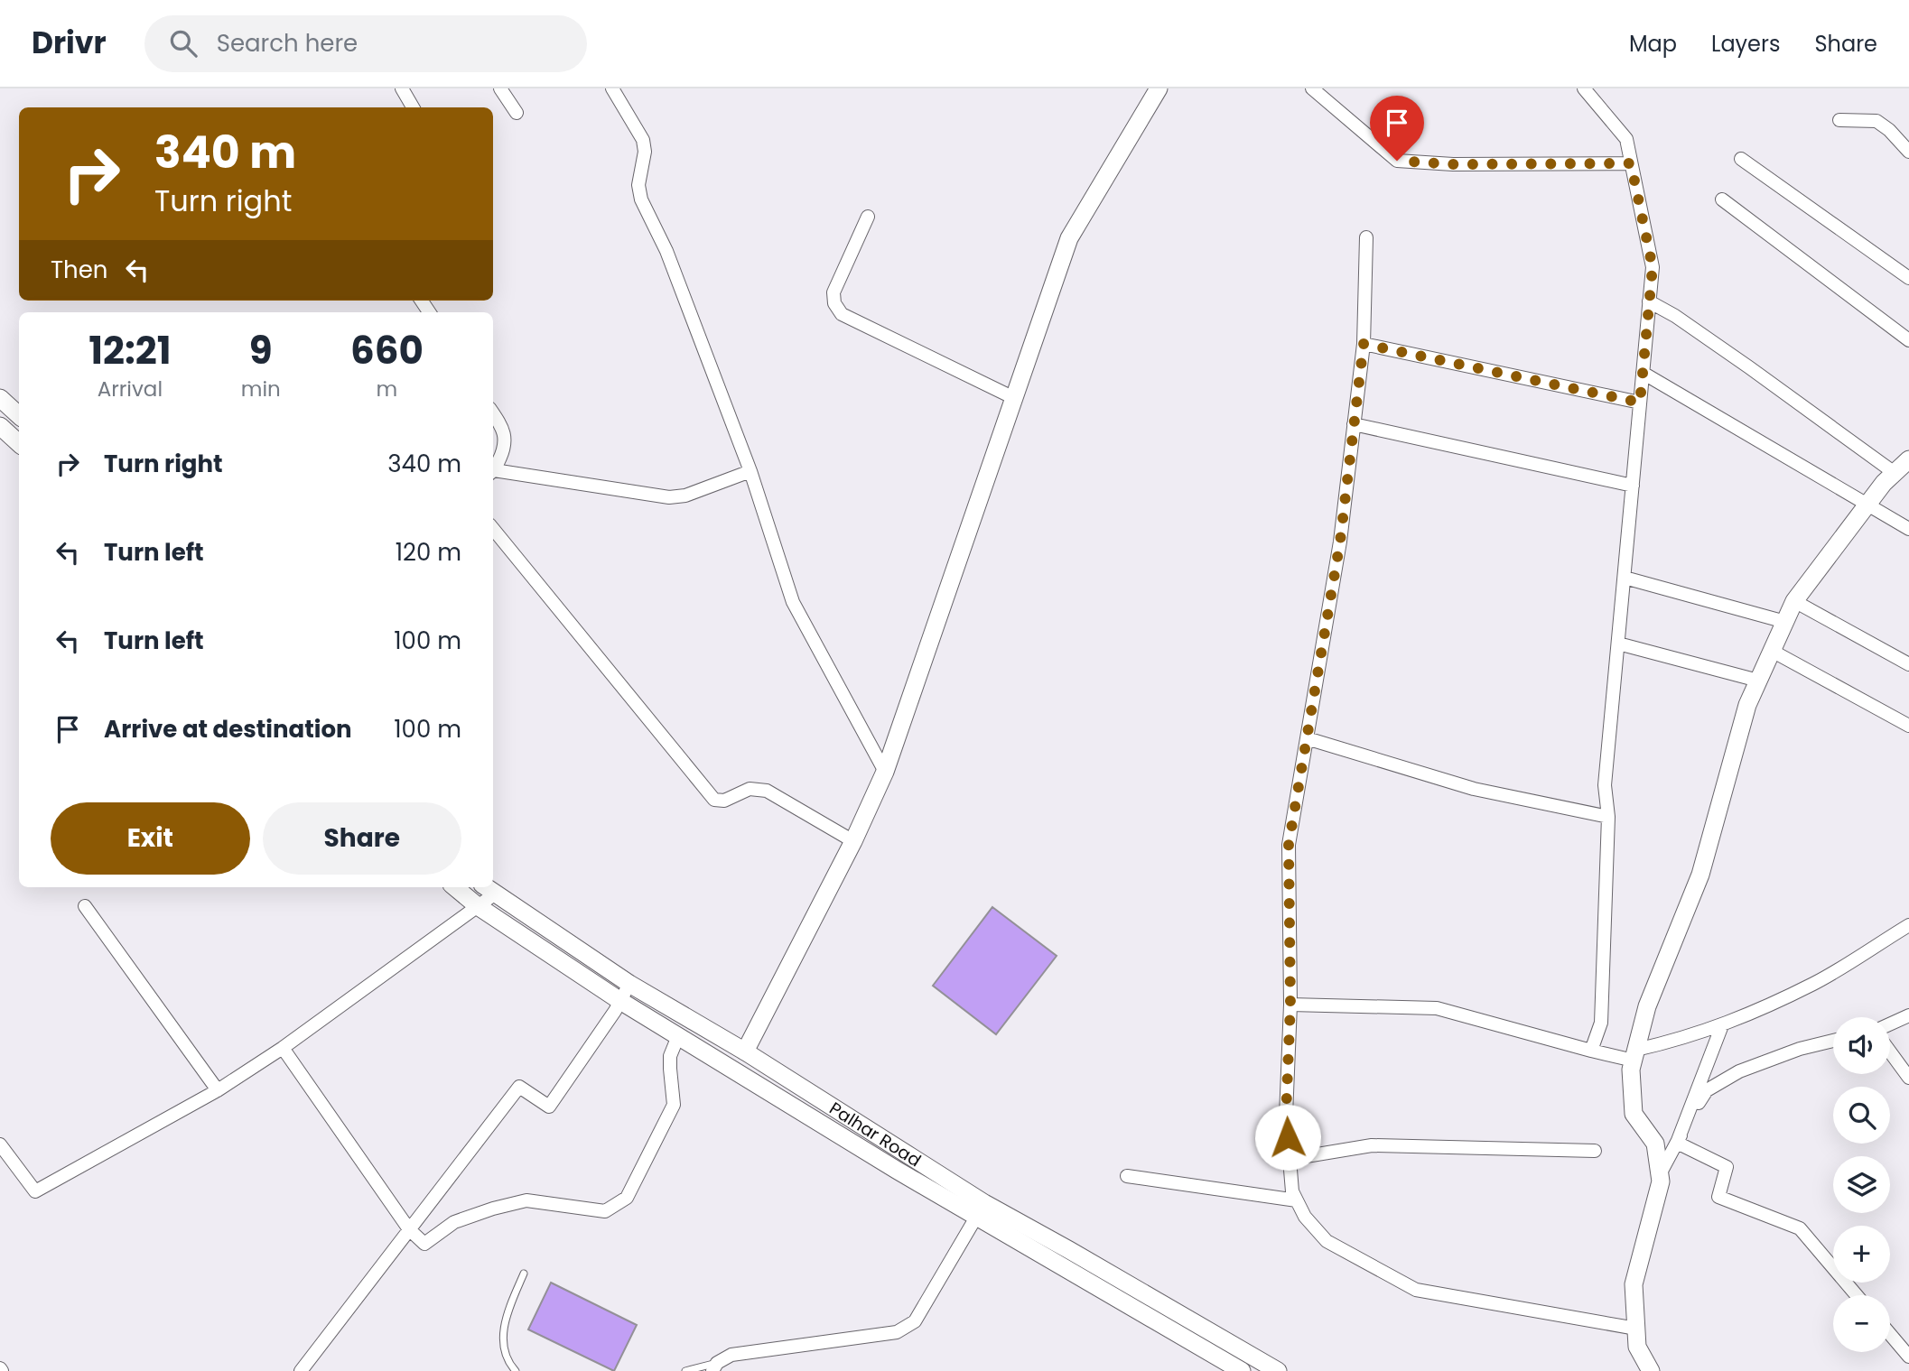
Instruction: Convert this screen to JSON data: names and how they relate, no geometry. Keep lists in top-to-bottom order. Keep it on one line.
{"streets":{"street":["Palhar Road"]},"page":{"header":"Drivr","search":"Search here","nav":["Map","Layers","Share"],"turn":["340 m","Turn right"],"then":"Then","eta":["12:21","Arrival","9","min","660","m"],"list":[{"name":"Turn right","value":"340 m"},{"name":"Turn left","value":"120 m"},{"name":"Turn left","value":"100 m"},{"name":"Arrive at destination","value":"100 m"}],"buttons":["Exit","Share"],"map_buttons":["+","−"]}}
